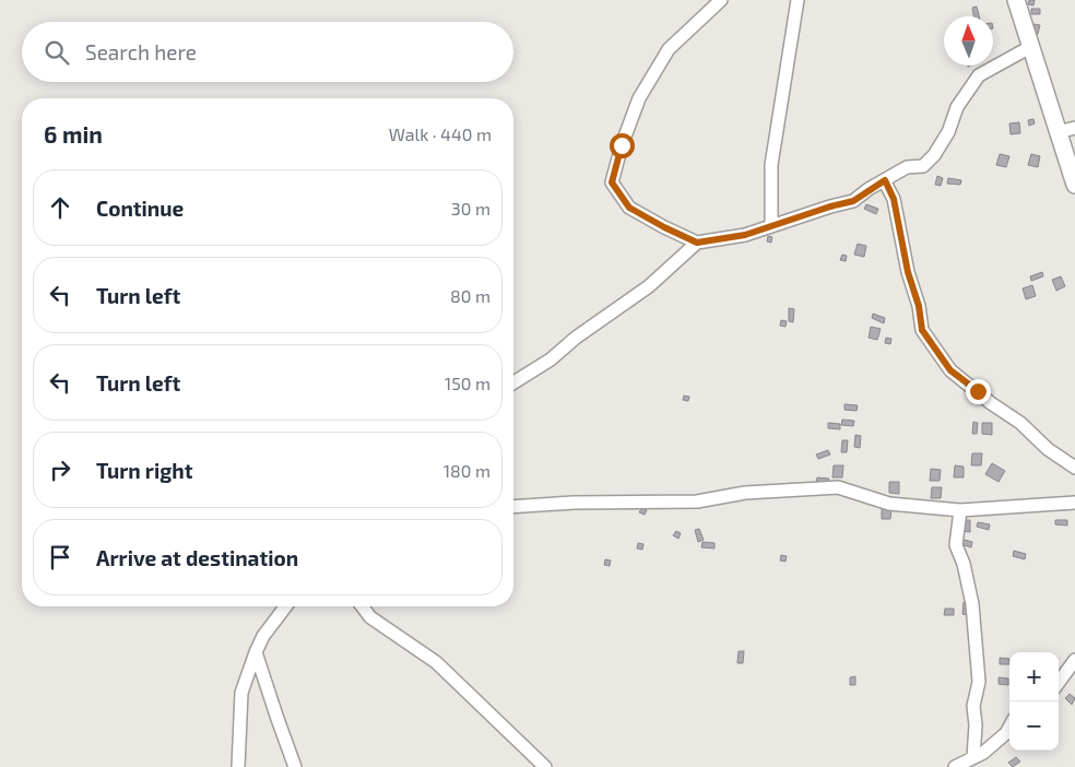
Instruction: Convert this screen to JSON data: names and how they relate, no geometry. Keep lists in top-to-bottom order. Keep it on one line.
{"north":"top","page":{"search":"Search here","heading":["6 min","Walk · 440 m"],"list":[["Continue","30 m"],["Turn left","80 m"],["Turn left","150 m"],["Turn right","180 m"],"Arrive at destination"],"map_buttons":["+","−"]}}
